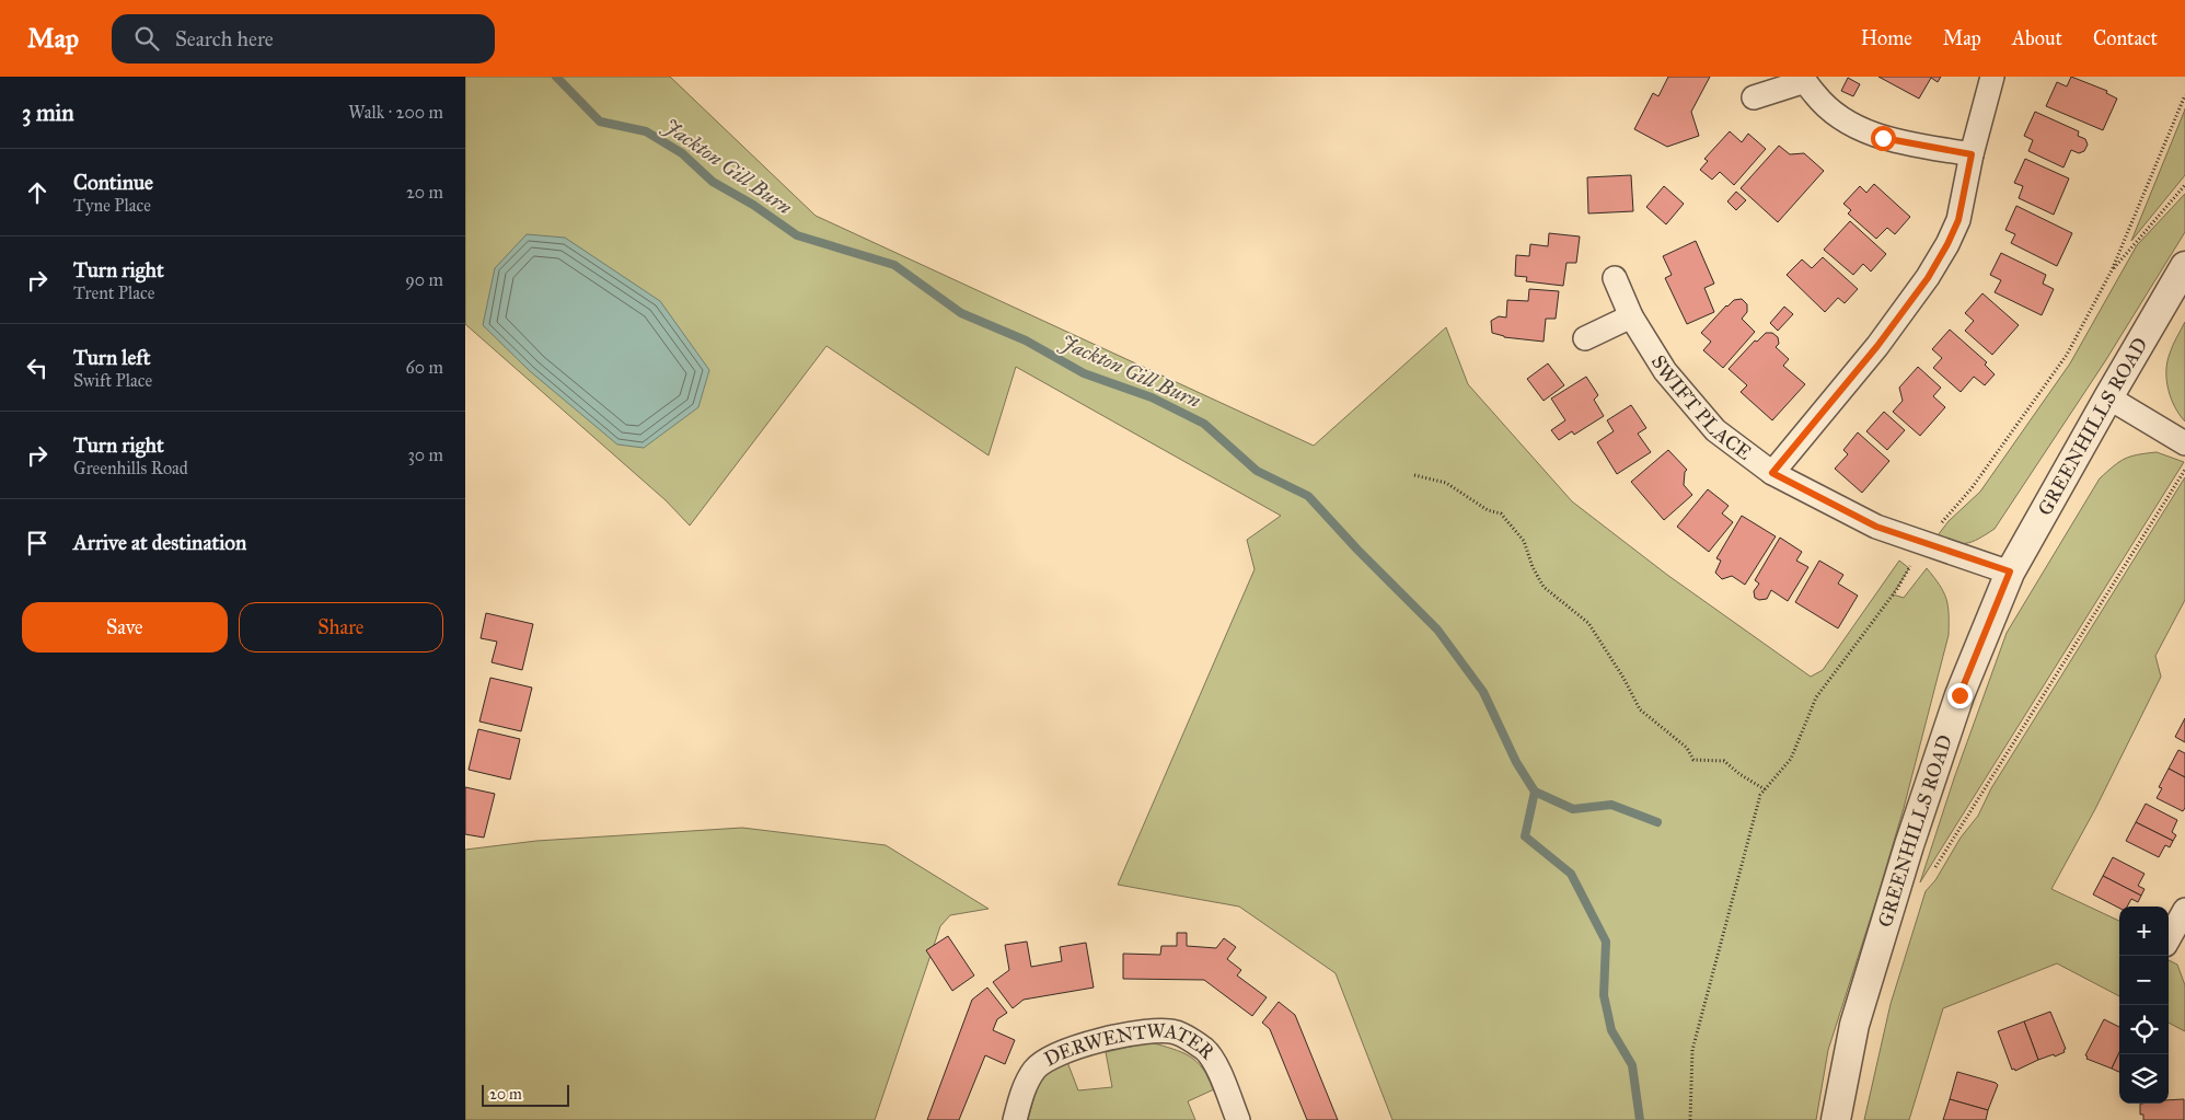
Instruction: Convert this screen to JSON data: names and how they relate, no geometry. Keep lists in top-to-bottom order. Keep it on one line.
{"streets":{"street":["SWIFT PLACE","GREENHILLS ROAD","DERWENTWATER"]},"crossings":[["SWIFT PLACE","GREENHILLS ROAD"]],"water":["Jackton Gill Burn"],"scale_bar":"20 m","page":{"header":"Map","search":"Search here","nav":["Home","Map","About","Contact"],"heading":["3 min","Walk · 200 m"],"list":[["Continue","Tyne Place","20 m"],["Turn right","Trent Place","90 m"],["Turn left","Swift Place","60 m"],["Turn right","Greenhills Road","30 m"],"Arrive at destination"],"buttons":["Save","Share"],"map_buttons":["+","−"],"scale":"20 m"}}
